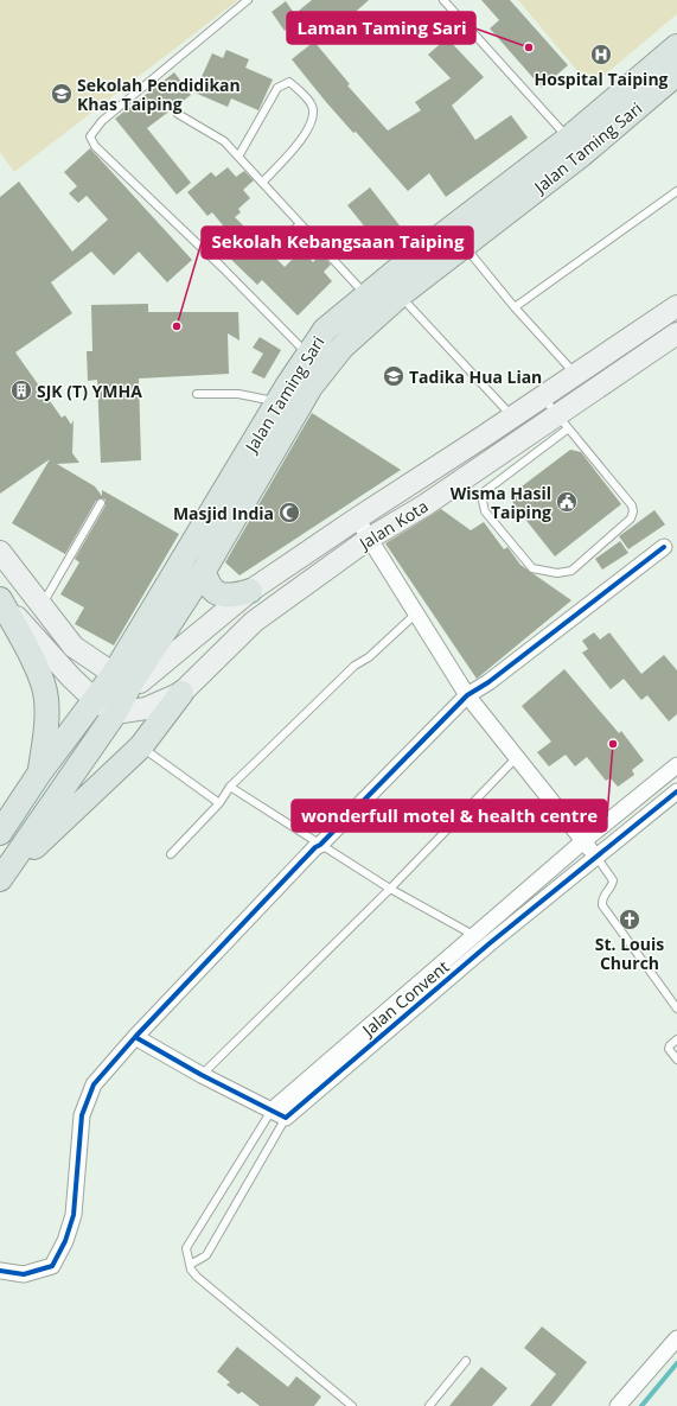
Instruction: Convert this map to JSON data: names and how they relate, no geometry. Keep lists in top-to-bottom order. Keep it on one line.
{"streets":{"main road":["Jalan Taming Sari","Jalan Kota"],"street":["Jalan Convent"]},"crossings":[["Jalan Taming Sari","Jalan Kota"]],"places":{"other":["Laman Taming Sari","Sekolah Kebangsaan Taiping","wonderfull motel & health centre"],"hospital":["Hospital Taiping"],"school or university":["Sekolah Pendidikan Khas Taiping","Tadika Hua Lian"],"building":["SJK (T) YMHA"],"public building":["Wisma Hasil Taiping"],"mosque":["Masjid India"],"church":["St. Louis Church"]}}
